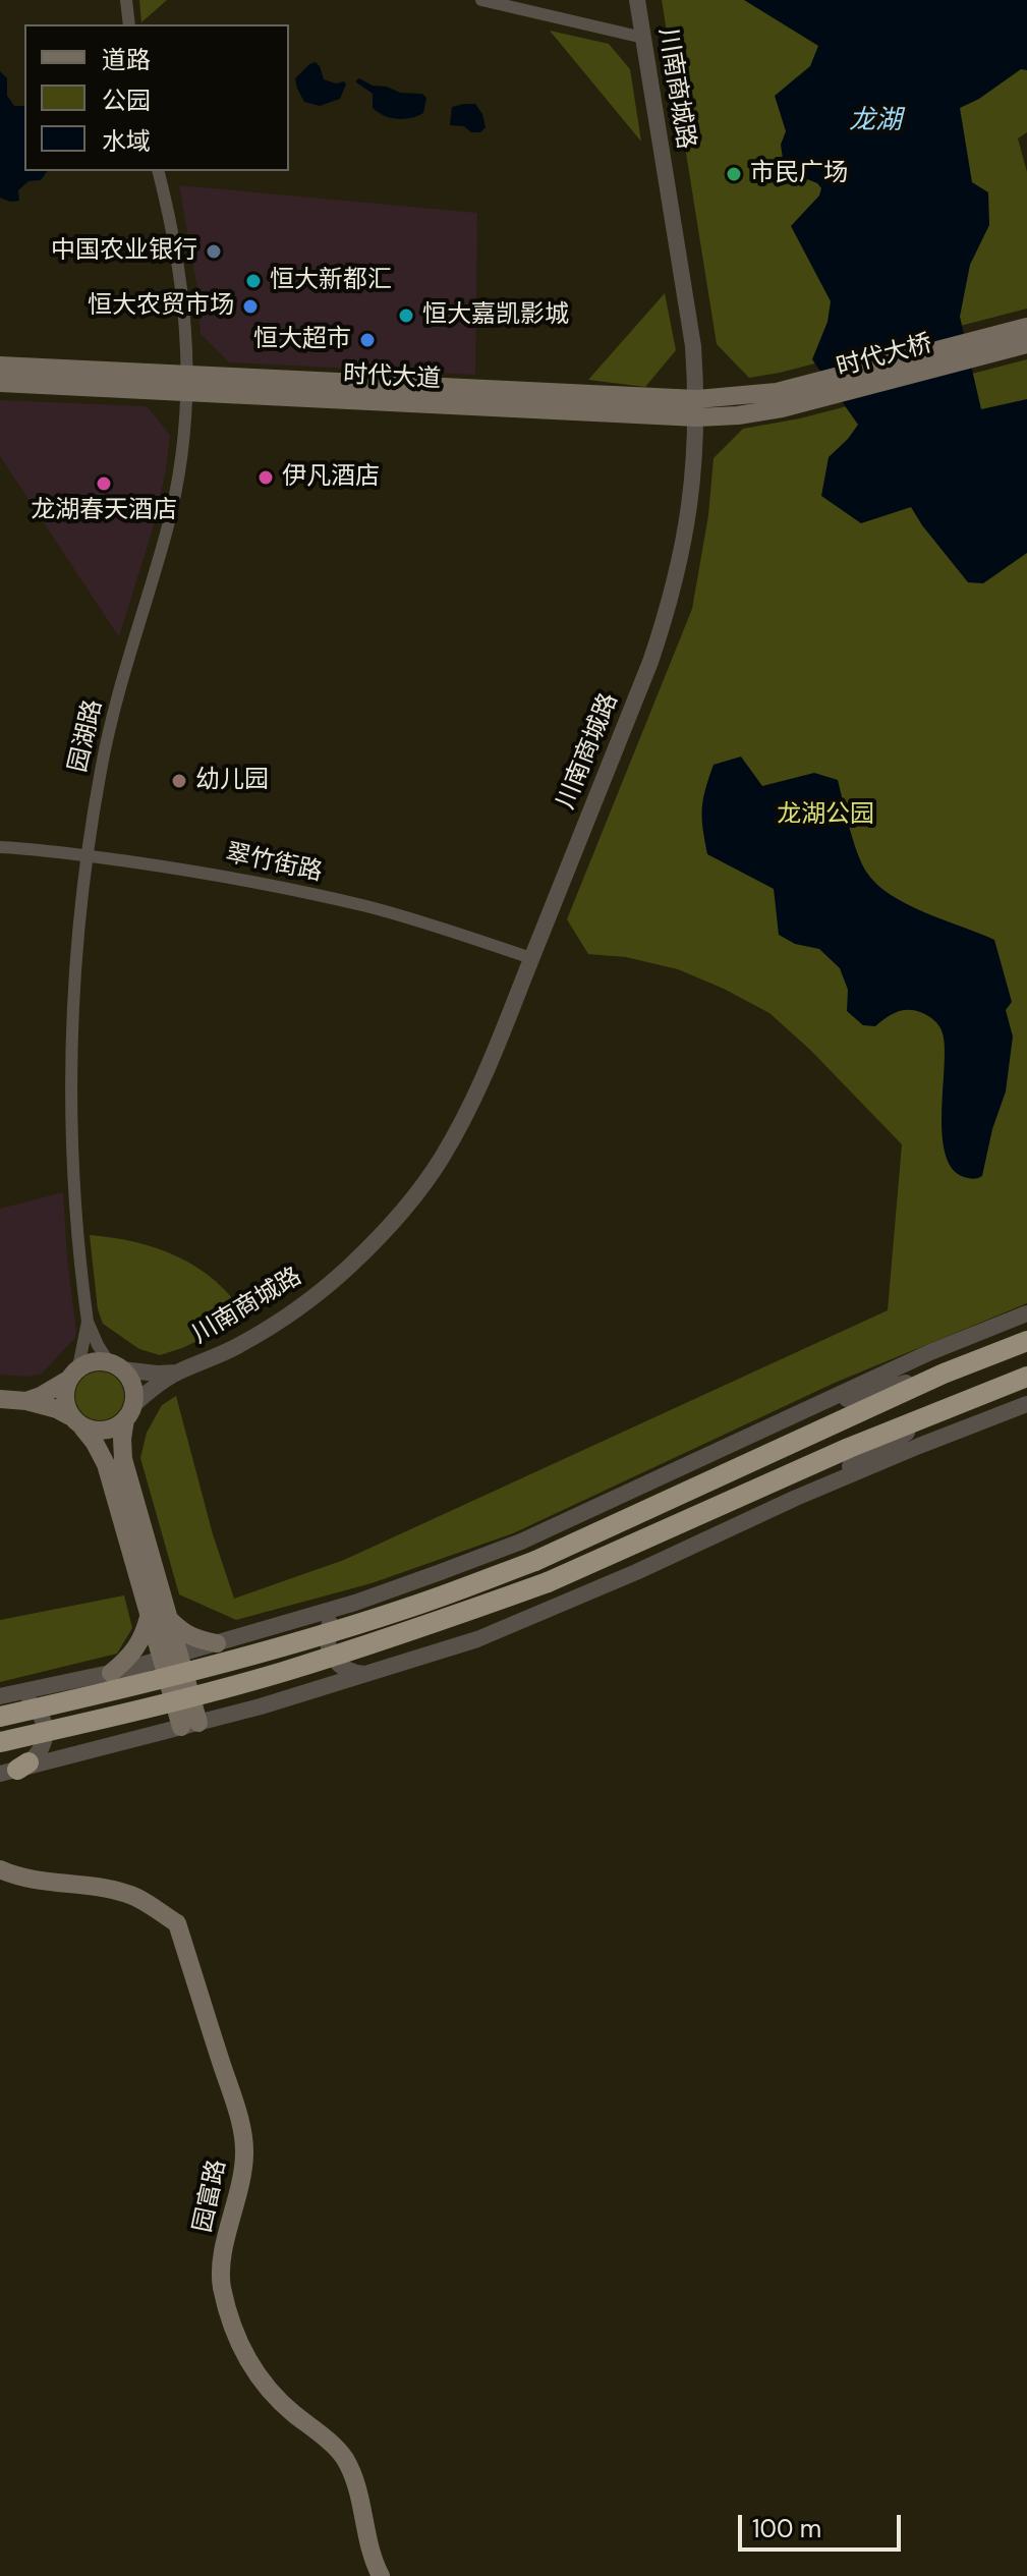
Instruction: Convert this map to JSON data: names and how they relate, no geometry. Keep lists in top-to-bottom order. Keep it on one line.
{"streets":{"main road":["时代大桥","时代大道","园富路"],"street":["川南商城路","园湖路","翠竹街路"]},"crossings":[["川南商城路","时代大道"],["川南商城路","翠竹街路"],["时代大桥","时代大道"],["时代大道","园湖路"],["园湖路","翠竹街路"]],"water":["龙湖"],"parks":["龙湖公园"],"places":["市民广场","中国农业银行","恒大新都汇","恒大农贸市场","恒大嘉凯影城","恒大超市","伊凡酒店","龙湖春天酒店","幼儿园"],"legend":["道路","公园","水域"],"scale_bar":"100 m"}
